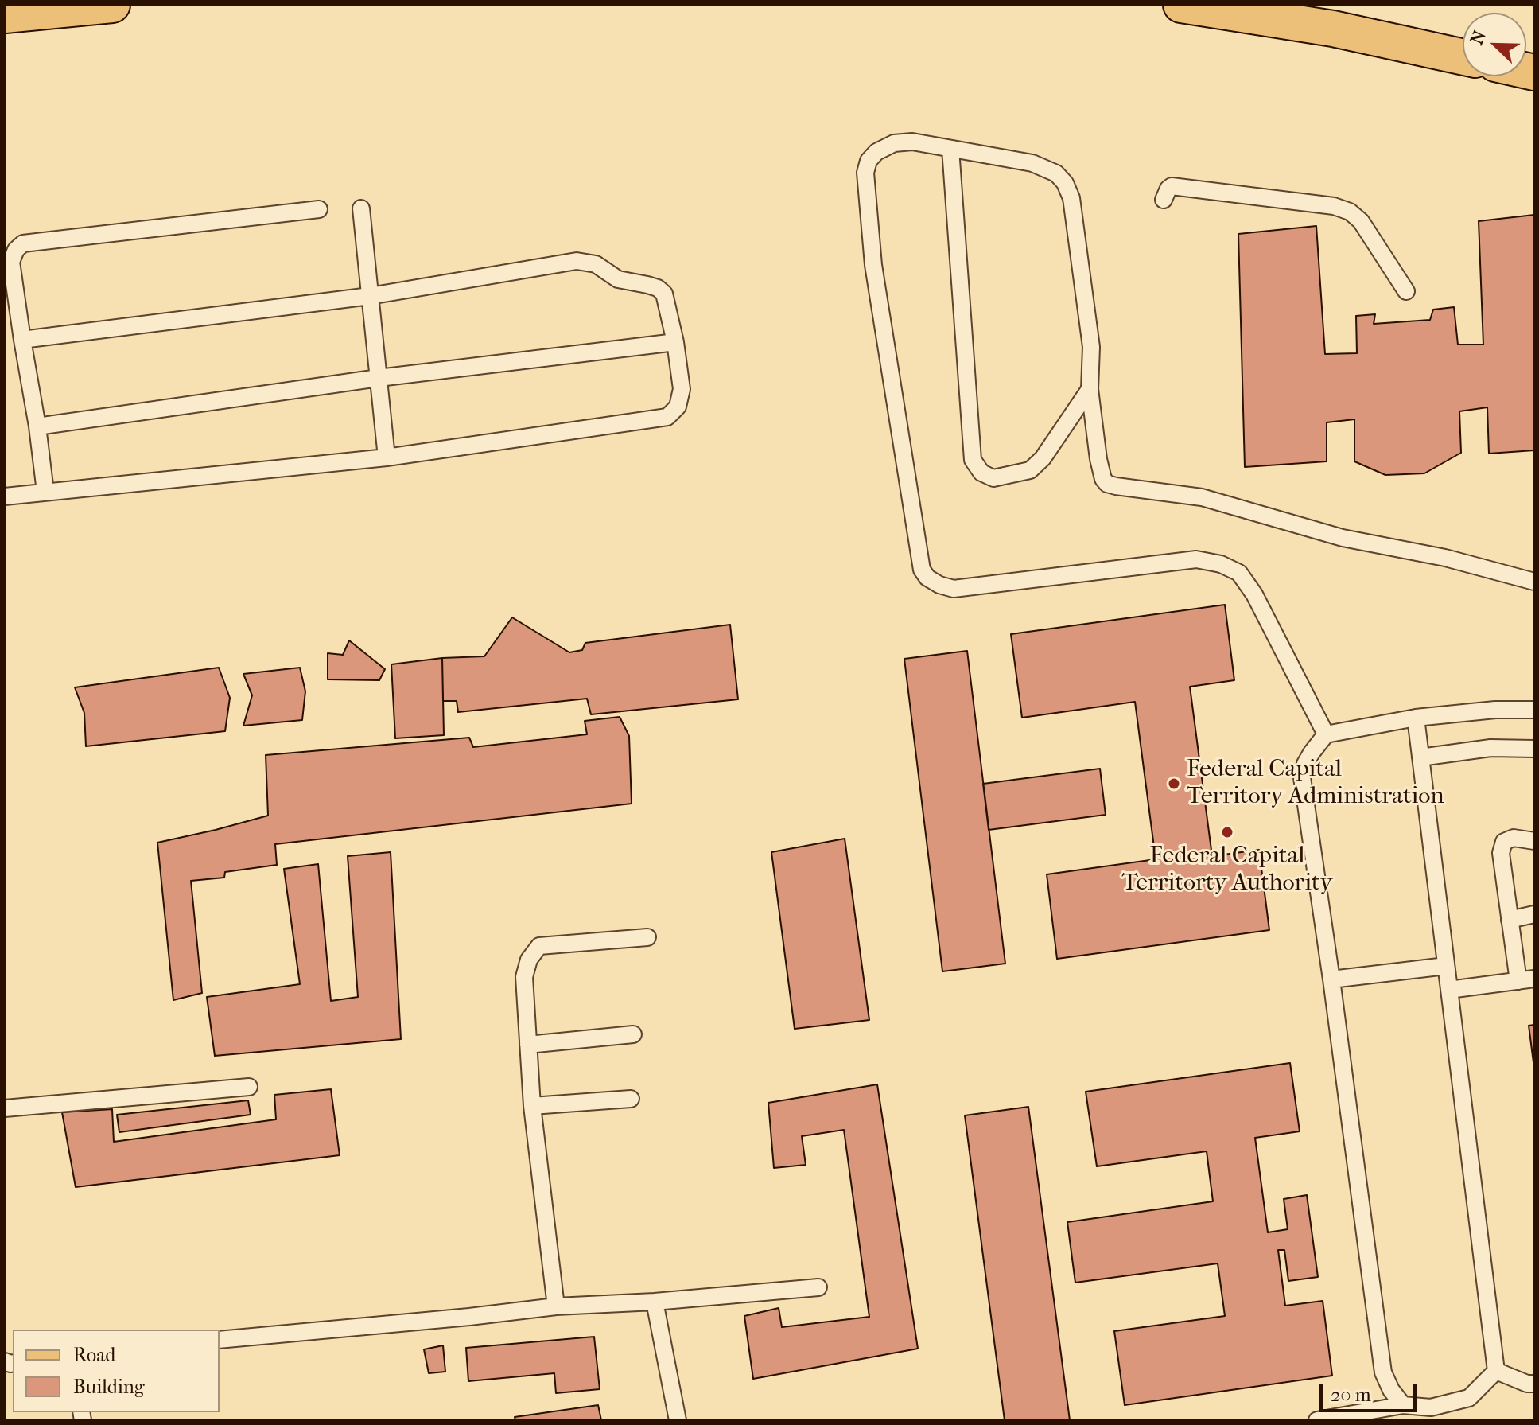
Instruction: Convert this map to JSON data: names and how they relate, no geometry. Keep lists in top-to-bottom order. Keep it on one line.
{"places":["Federal Capital Territory Administration","Federal Capital Territorty Authority"],"legend":["Road","Building"],"scale_bar":"20 m","north":"top left"}
